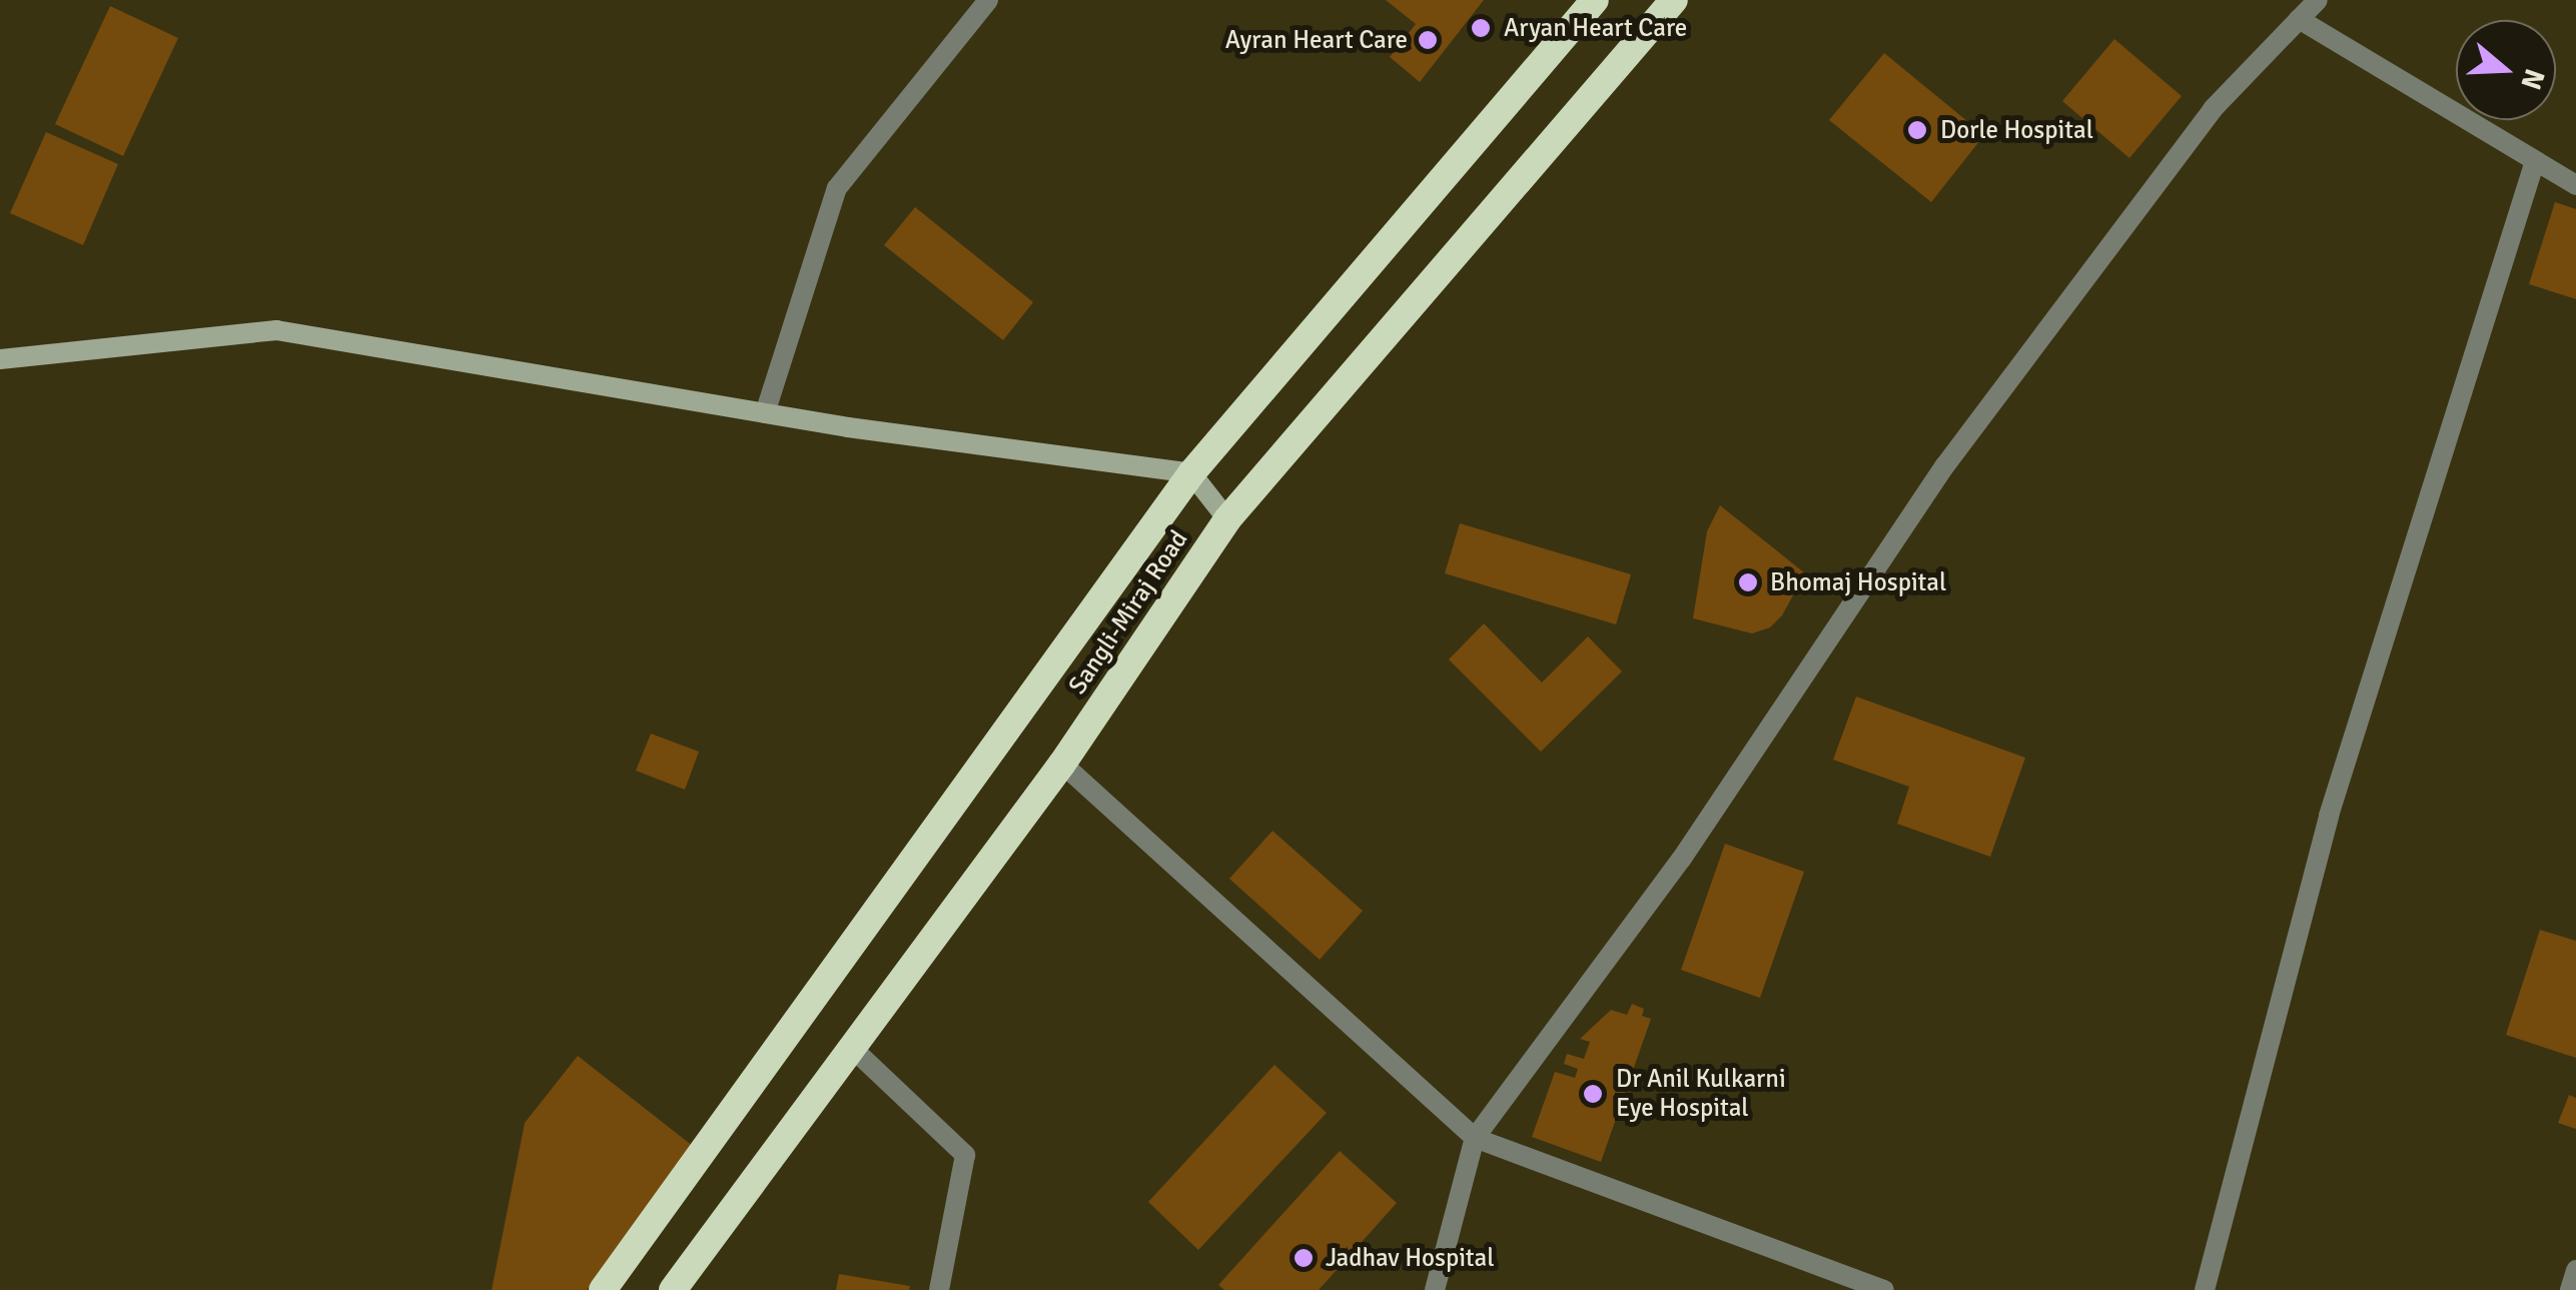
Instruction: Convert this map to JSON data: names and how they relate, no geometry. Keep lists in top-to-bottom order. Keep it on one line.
{"streets":{"highway":["Sangli-Miraj Road"]},"places":["Aryan Heart Care","Ayran Heart Care","Dorle Hospital","Bhomaj Hospital","Dr Anil Kulkarni Eye Hospital","Jadhav Hospital"],"north":"right"}
